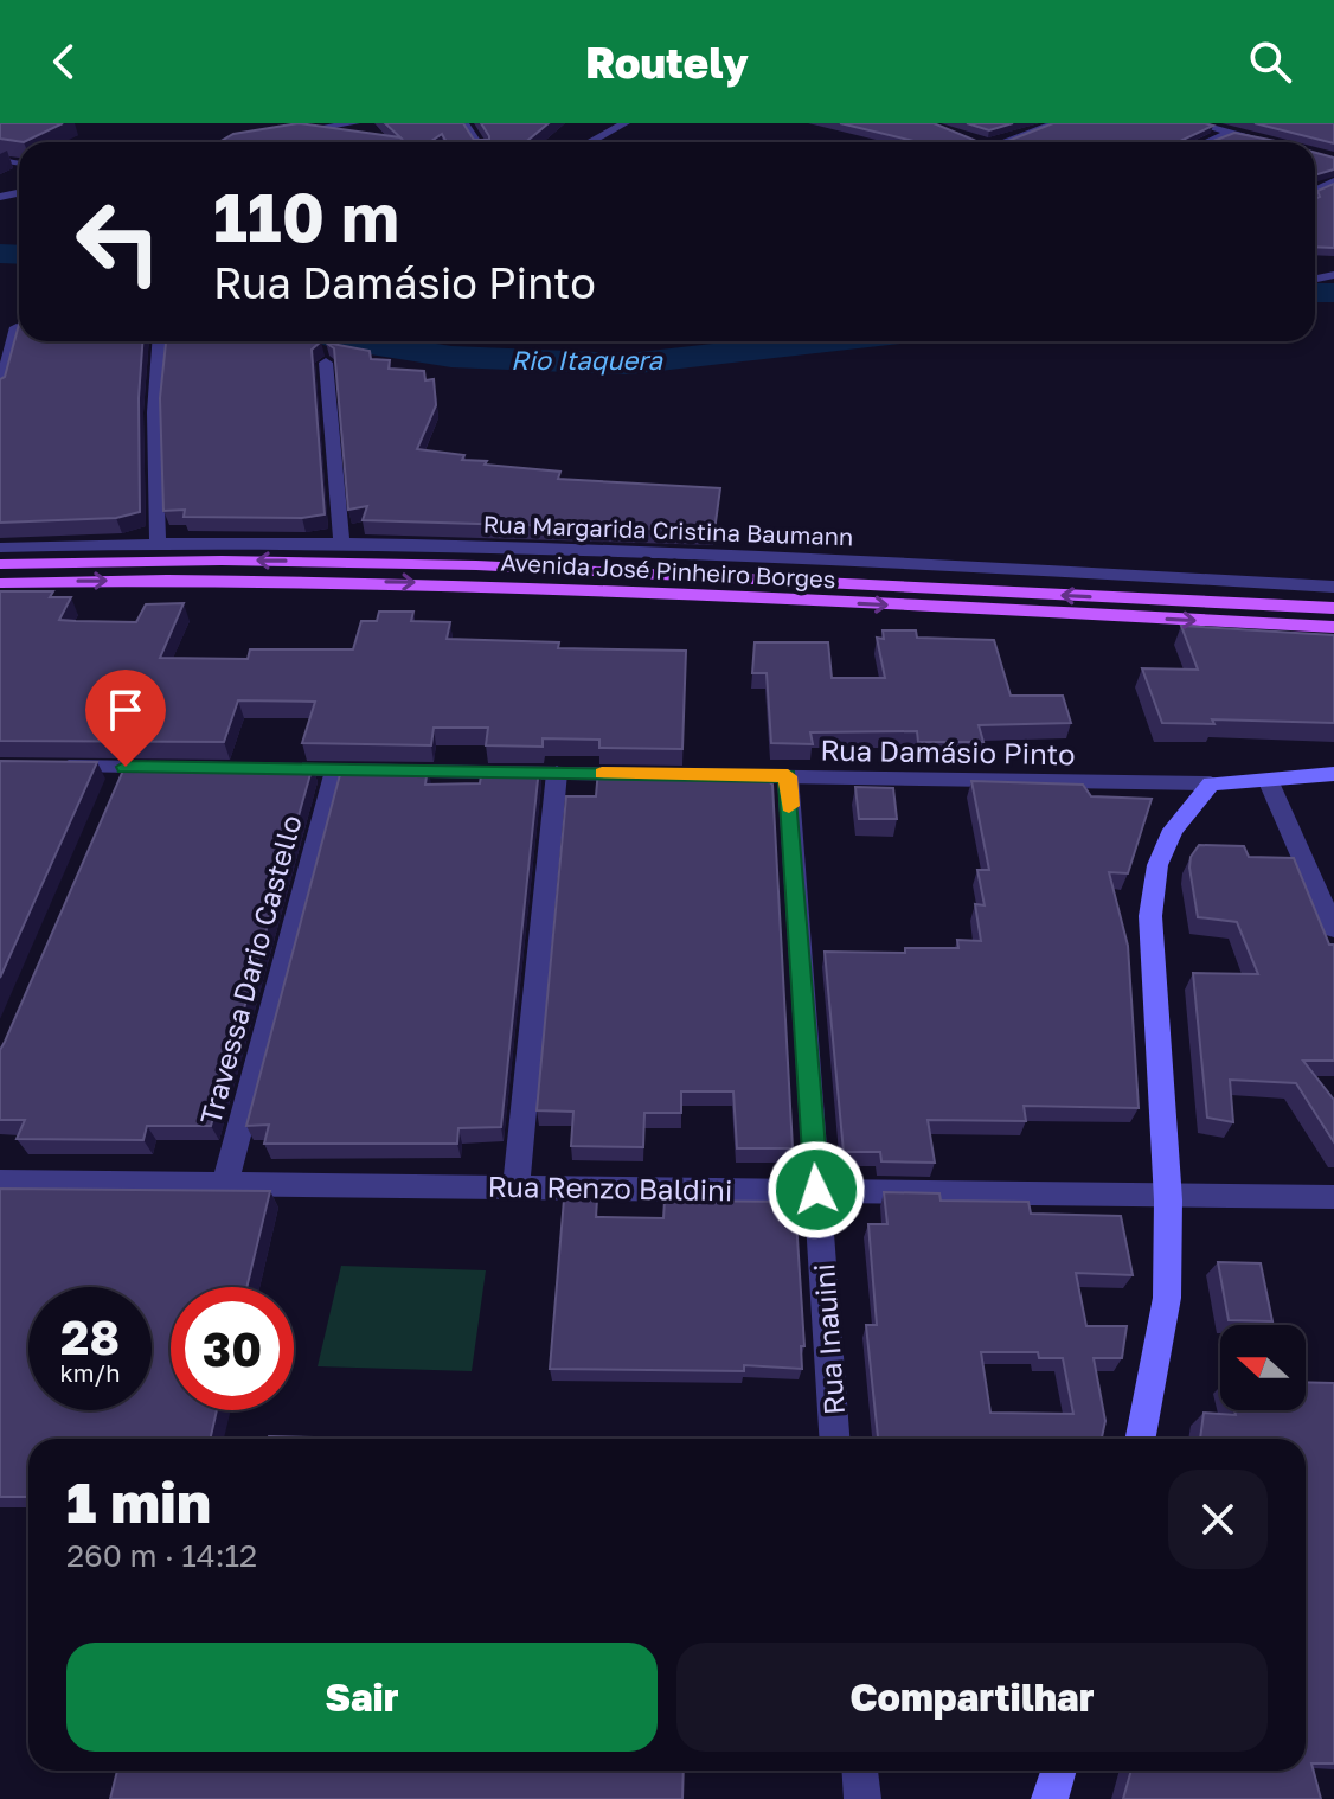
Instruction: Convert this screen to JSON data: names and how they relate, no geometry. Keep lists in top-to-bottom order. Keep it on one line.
{"streets":{"main road":["Avenida José Pinheiro Borges"],"street":["Rua Margarida Cristina Baumann","Rua Damásio Pinto","Travessa Dario Castello","Rua Renzo Baldini","Rua Inauini"]},"crossings":[["Rua Damásio Pinto","Travessa Dario Castello"],["Rua Damásio Pinto","Rua Inauini"],["Travessa Dario Castello","Rua Renzo Baldini"],["Rua Renzo Baldini","Rua Inauini"]],"water":["Rio Itaquera"],"north":"left","page":{"header":"Routely","turn":["110 m","Rua Damásio Pinto"],"speed":"28 km/h","limit":"30","heading":["1 min","260 m · 14:12"],"buttons":["Sair","Compartilhar"]}}
